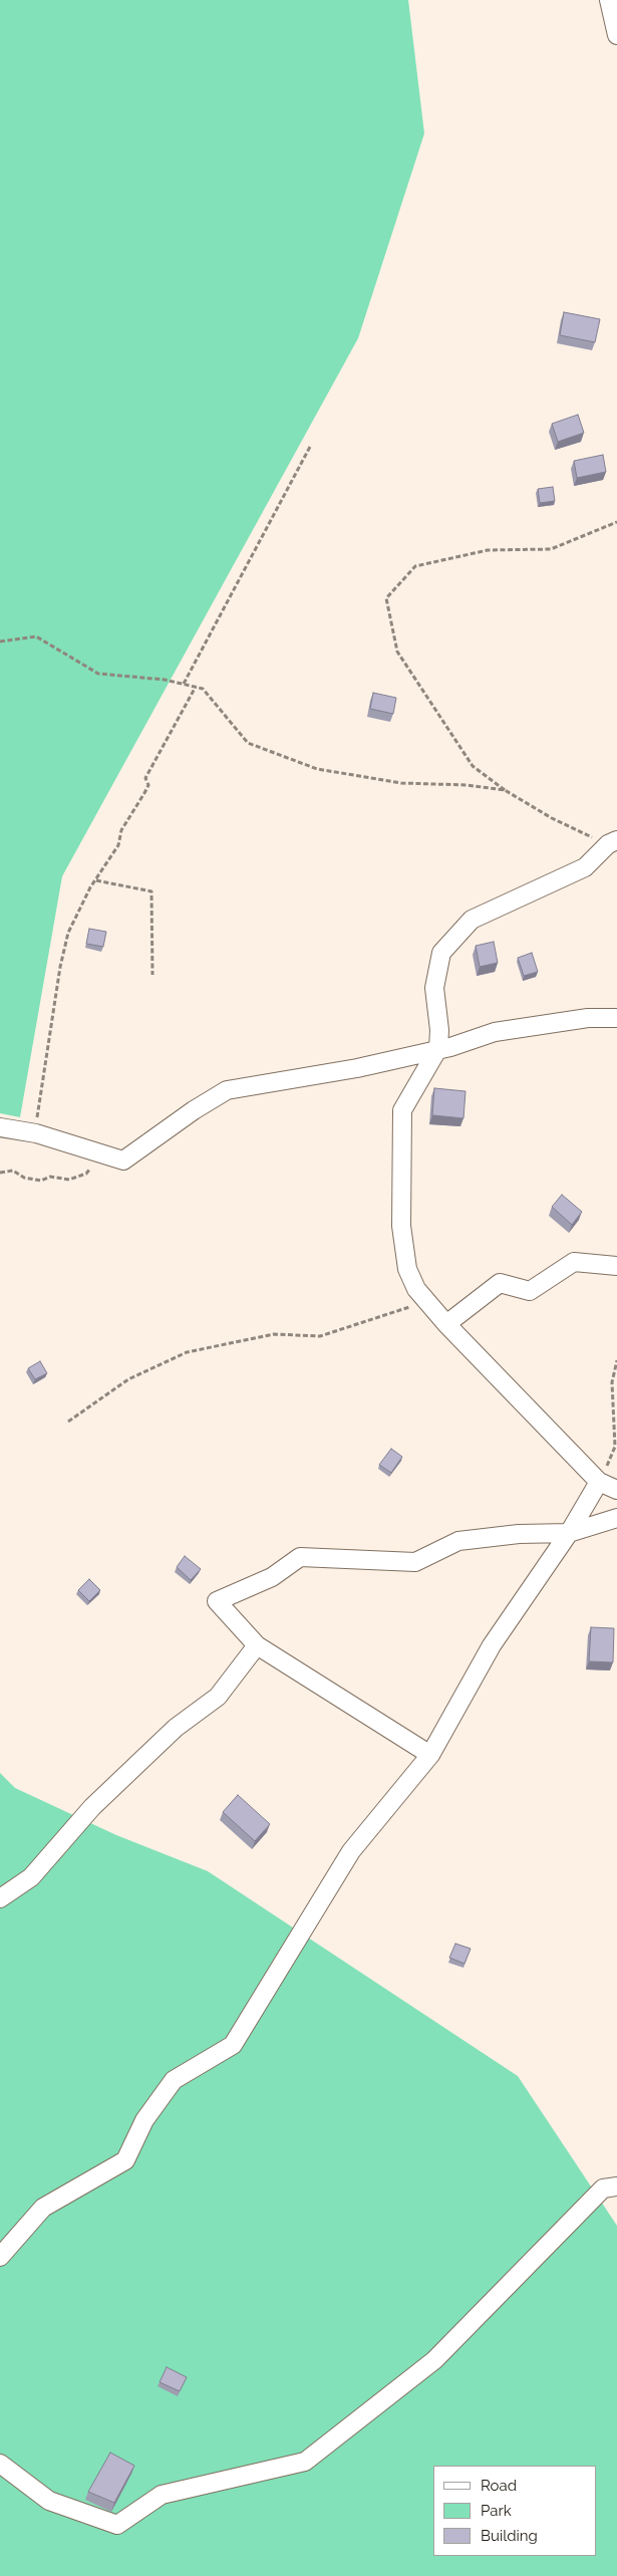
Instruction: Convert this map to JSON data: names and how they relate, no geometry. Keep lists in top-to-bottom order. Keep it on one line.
{"legend":["Road","Park","Building"]}
